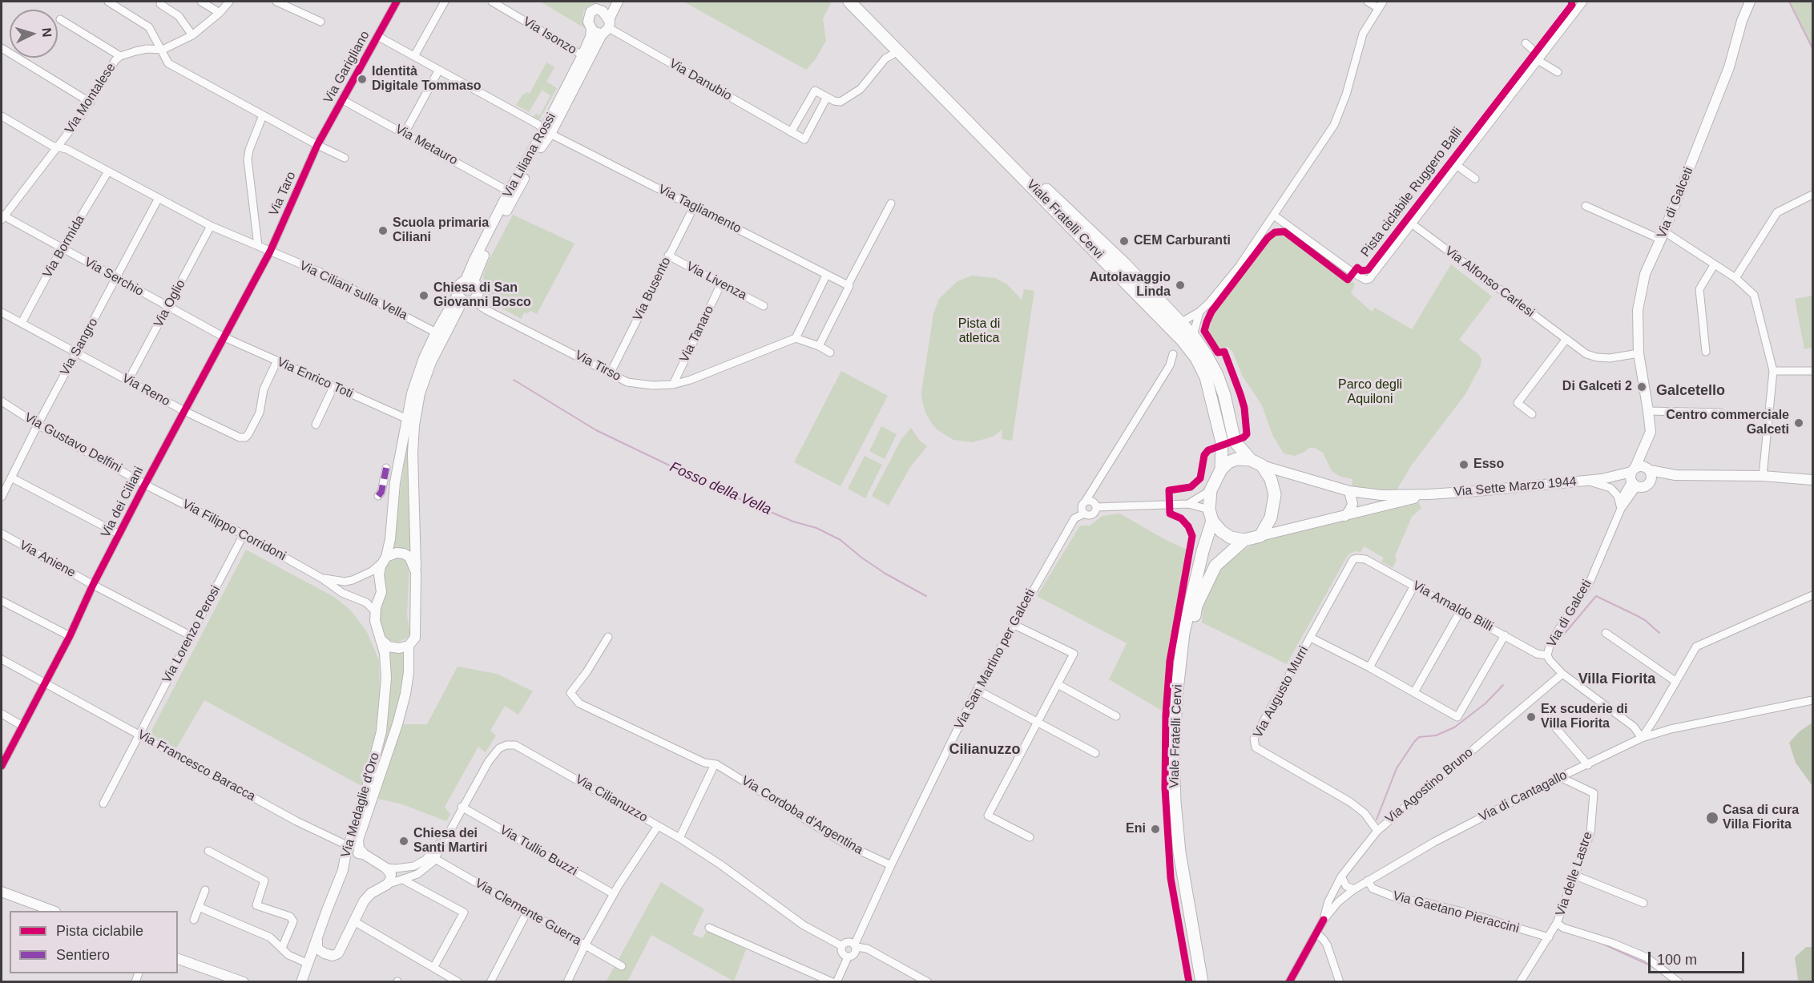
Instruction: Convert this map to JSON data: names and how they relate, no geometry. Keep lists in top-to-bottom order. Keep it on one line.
{"streets":{"main road":["Viale Fratelli Cervi"],"street":["Via Isonzo","Via Garigliano","Via Danubio","Via Montalese","Via Metauro","Via Liliana Rossi","Via Taro","Via di Galceti","Via Tagliamento","Via Bormida","Via Serchio","Via Livenza","Via Alfonso Carlesi","Via Busento","Via Ciliani sulla Vella","Via Oglio","Via Tanaro","Via Sangro","Via Tirso","Via Enrico Toti","Via Reno","Via Gustavo Delfini","Via Sette Marzo 1944","Via dei Ciliani","Via Filippo Corridoni","Via Aniene","Via Arnaldo Billi","Via Lorenzo Perosi","Via San Martino per Galceti","Via Augusto Murri","Via Francesco Baracca","Via Agostino Bruno","Via di Cantagallo","Via Cilianuzzo","Via Medaglie d'Oro","Via Cordoba d'Argentina","Via Tullio Buzzi","Via delle Lastre","Via Clemente Guerra","Via Gaetano Pieraccini"],"cycle path":["Pista ciclabile Ruggero Balli"]},"crossings":[["Via Isonzo","Via Liliana Rossi"],["Via Garigliano","Via Metauro"],["Via Garigliano","Via Taro"],["Via Garigliano","Via Tagliamento"],["Via Danubio","Via Liliana Rossi"],["Via Montalese","Via Serchio"],["Via Metauro","Via Liliana Rossi"],["Via Liliana Rossi","Via Tagliamento"],["Via Liliana Rossi","Via Tirso"],["Via Liliana Rossi","Via Medaglie d'Oro"],["Via Taro","Via Ciliani sulla Vella"],["Via Taro","Via dei Ciliani"],["Via di Galceti","Via Alfonso Carlesi"],["Via di Galceti","Via Sette Marzo 1944"],["Via di Galceti","Via Arnaldo Billi"],["Via di Galceti","Via Agostino Bruno"],["Via di Galceti","Via di Cantagallo"],["Via Tagliamento","Via Busento"],["Via Bormida","Via Serchio"],["Via Bormida","Via Reno"],["Via Serchio","Via Oglio"],["Via Serchio","Via Sangro"],["Via Serchio","Via Enrico Toti"],["Via Serchio","Via dei Ciliani"],["Via Livenza","Via Busento"],["Via Livenza","Via Tanaro"],["Via Busento","Via Tirso"],["Via Ciliani sulla Vella","Via dei Ciliani"],["Via Ciliani sulla Vella","Via Medaglie d'Oro"],["Via Oglio","Via Reno"],["Via Tanaro","Via Tirso"],["Via Sangro","Via Reno"],["Via Sangro","Via Gustavo Delfini"],["Via Tirso","Via Medaglie d'Oro"],["Via Enrico Toti","Via Reno"],["Via Enrico Toti","Via dei Ciliani"],["Via Enrico Toti","Via Medaglie d'Oro"],["Via Reno","Via dei Ciliani"],["Via Gustavo Delfini","Via dei Ciliani"],["Via Gustavo Delfini","Via Filippo Corridoni"],["Via dei Ciliani","Via Filippo Corridoni"],["Via dei Ciliani","Via Aniene"],["Via dei Ciliani","Via Francesco Baracca"],["Via Filippo Corridoni","Via Lorenzo Perosi"],["Via Filippo Corridoni","Via Medaglie d'Oro"],["Via Aniene","Via Lorenzo Perosi"],["Via Arnaldo Billi","Via Augusto Murri"],["Via Lorenzo Perosi","Via Francesco Baracca"],["Via San Martino per Galceti","Via Cilianuzzo"],["Via San Martino per Galceti","Via Cordoba d'Argentina"],["Via Augusto Murri","Via Agostino Bruno"],["Via Francesco Baracca","Via Medaglie d'Oro"],["Via Agostino Bruno","Via di Cantagallo"],["Via di Cantagallo","Via delle Lastre"],["Via di Cantagallo","Via Gaetano Pieraccini"],["Via Cilianuzzo","Via Tullio Buzzi"],["Via Cilianuzzo","Via Clemente Guerra"],["Via delle Lastre","Via Gaetano Pieraccini"]],"districts":["Galcetello","Villa Fiorita","Cilianuzzo"],"water":["Fosso della Vella"],"parks":["Pista di atletica","Parco degli Aquiloni"],"places":["Identità Digitale Tommaso","Scuola primaria Ciliani","CEM Carburanti","Autolavaggio Linda","Chiesa di San Giovanni Bosco","Di Galceti 2","Centro commerciale Galceti","Esso","Ex scuderie di Villa Fiorita","Casa di cura Villa Fiorita","Eni","Chiesa dei Santi Martiri"],"legend":["Pista ciclabile","Sentiero"],"scale_bar":"100 m","north":"right"}
